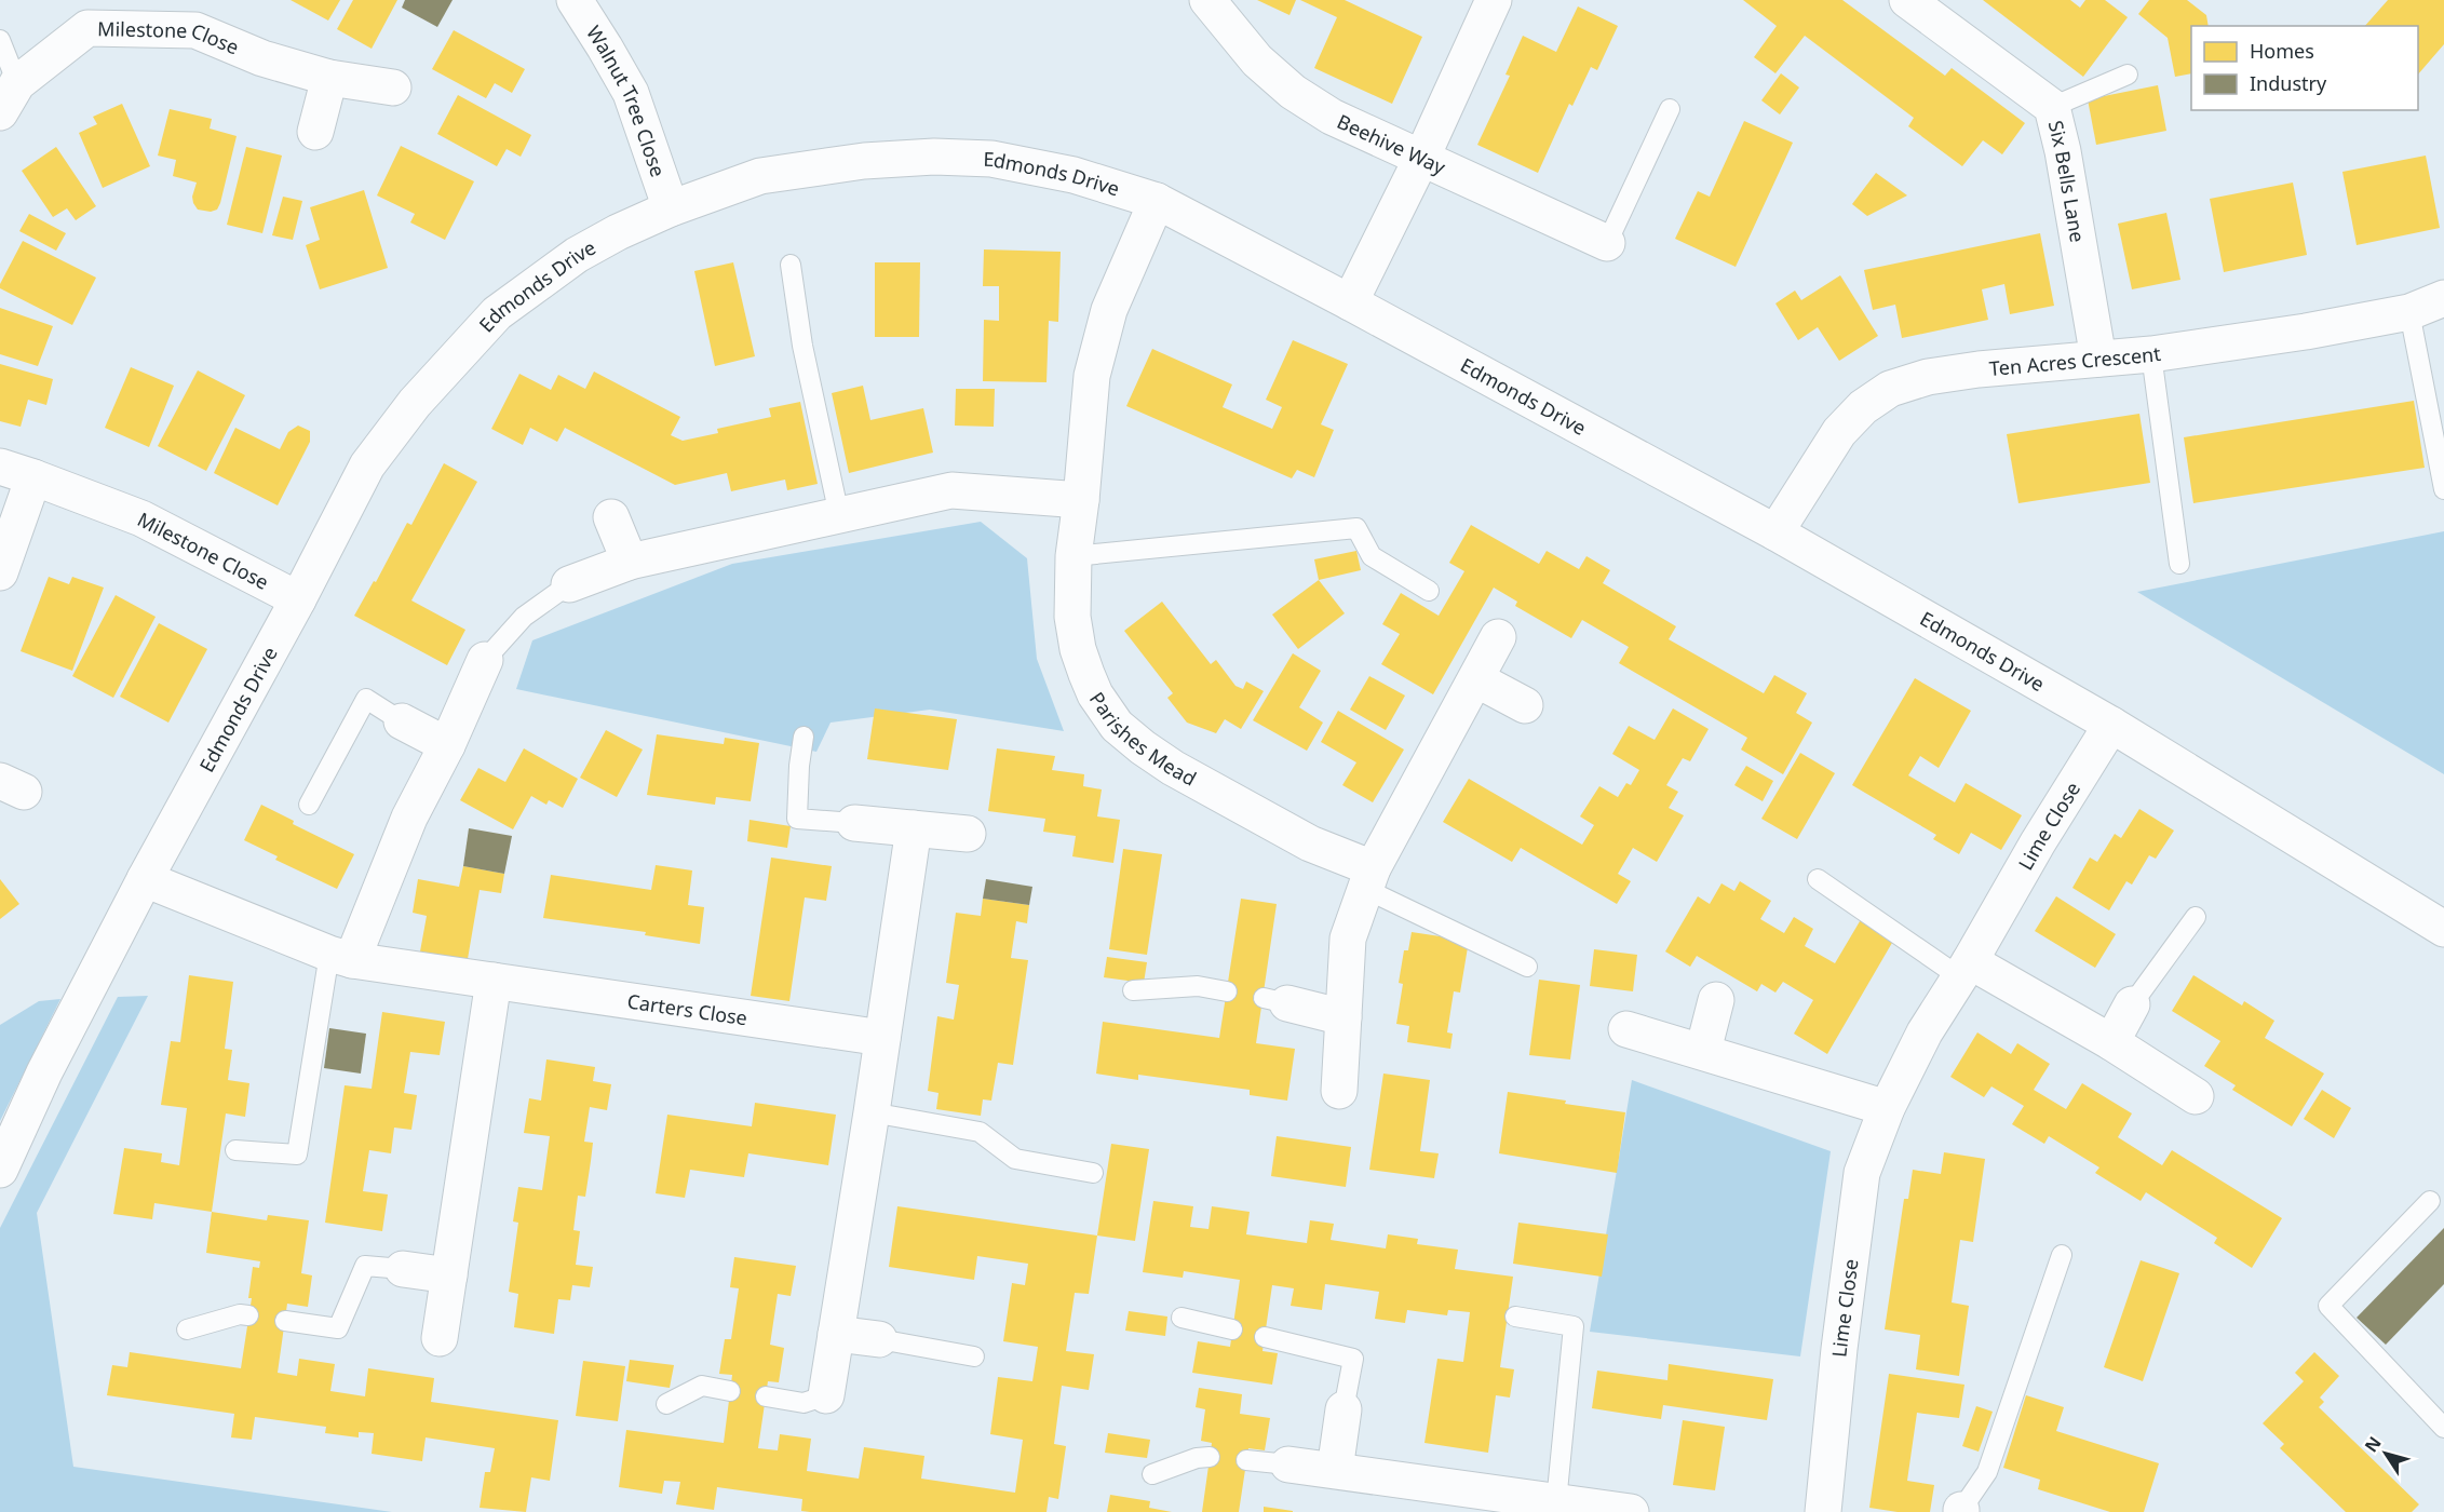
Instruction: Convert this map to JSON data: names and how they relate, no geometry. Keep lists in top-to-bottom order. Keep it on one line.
{"streets":{"street":["Milestone Close","Walnut Tree Close","Beehive Way","Edmonds Drive","Six Bells Lane","Ten Acres Crescent","Parishes Mead","Lime Close","Carters Close"]},"crossings":[["Milestone Close","Edmonds Drive"],["Walnut Tree Close","Edmonds Drive"],["Edmonds Drive","Ten Acres Crescent"],["Edmonds Drive","Parishes Mead"],["Edmonds Drive","Lime Close"],["Edmonds Drive","Carters Close"],["Six Bells Lane","Ten Acres Crescent"]],"legend":["Homes","Industry"],"north":"top left"}
